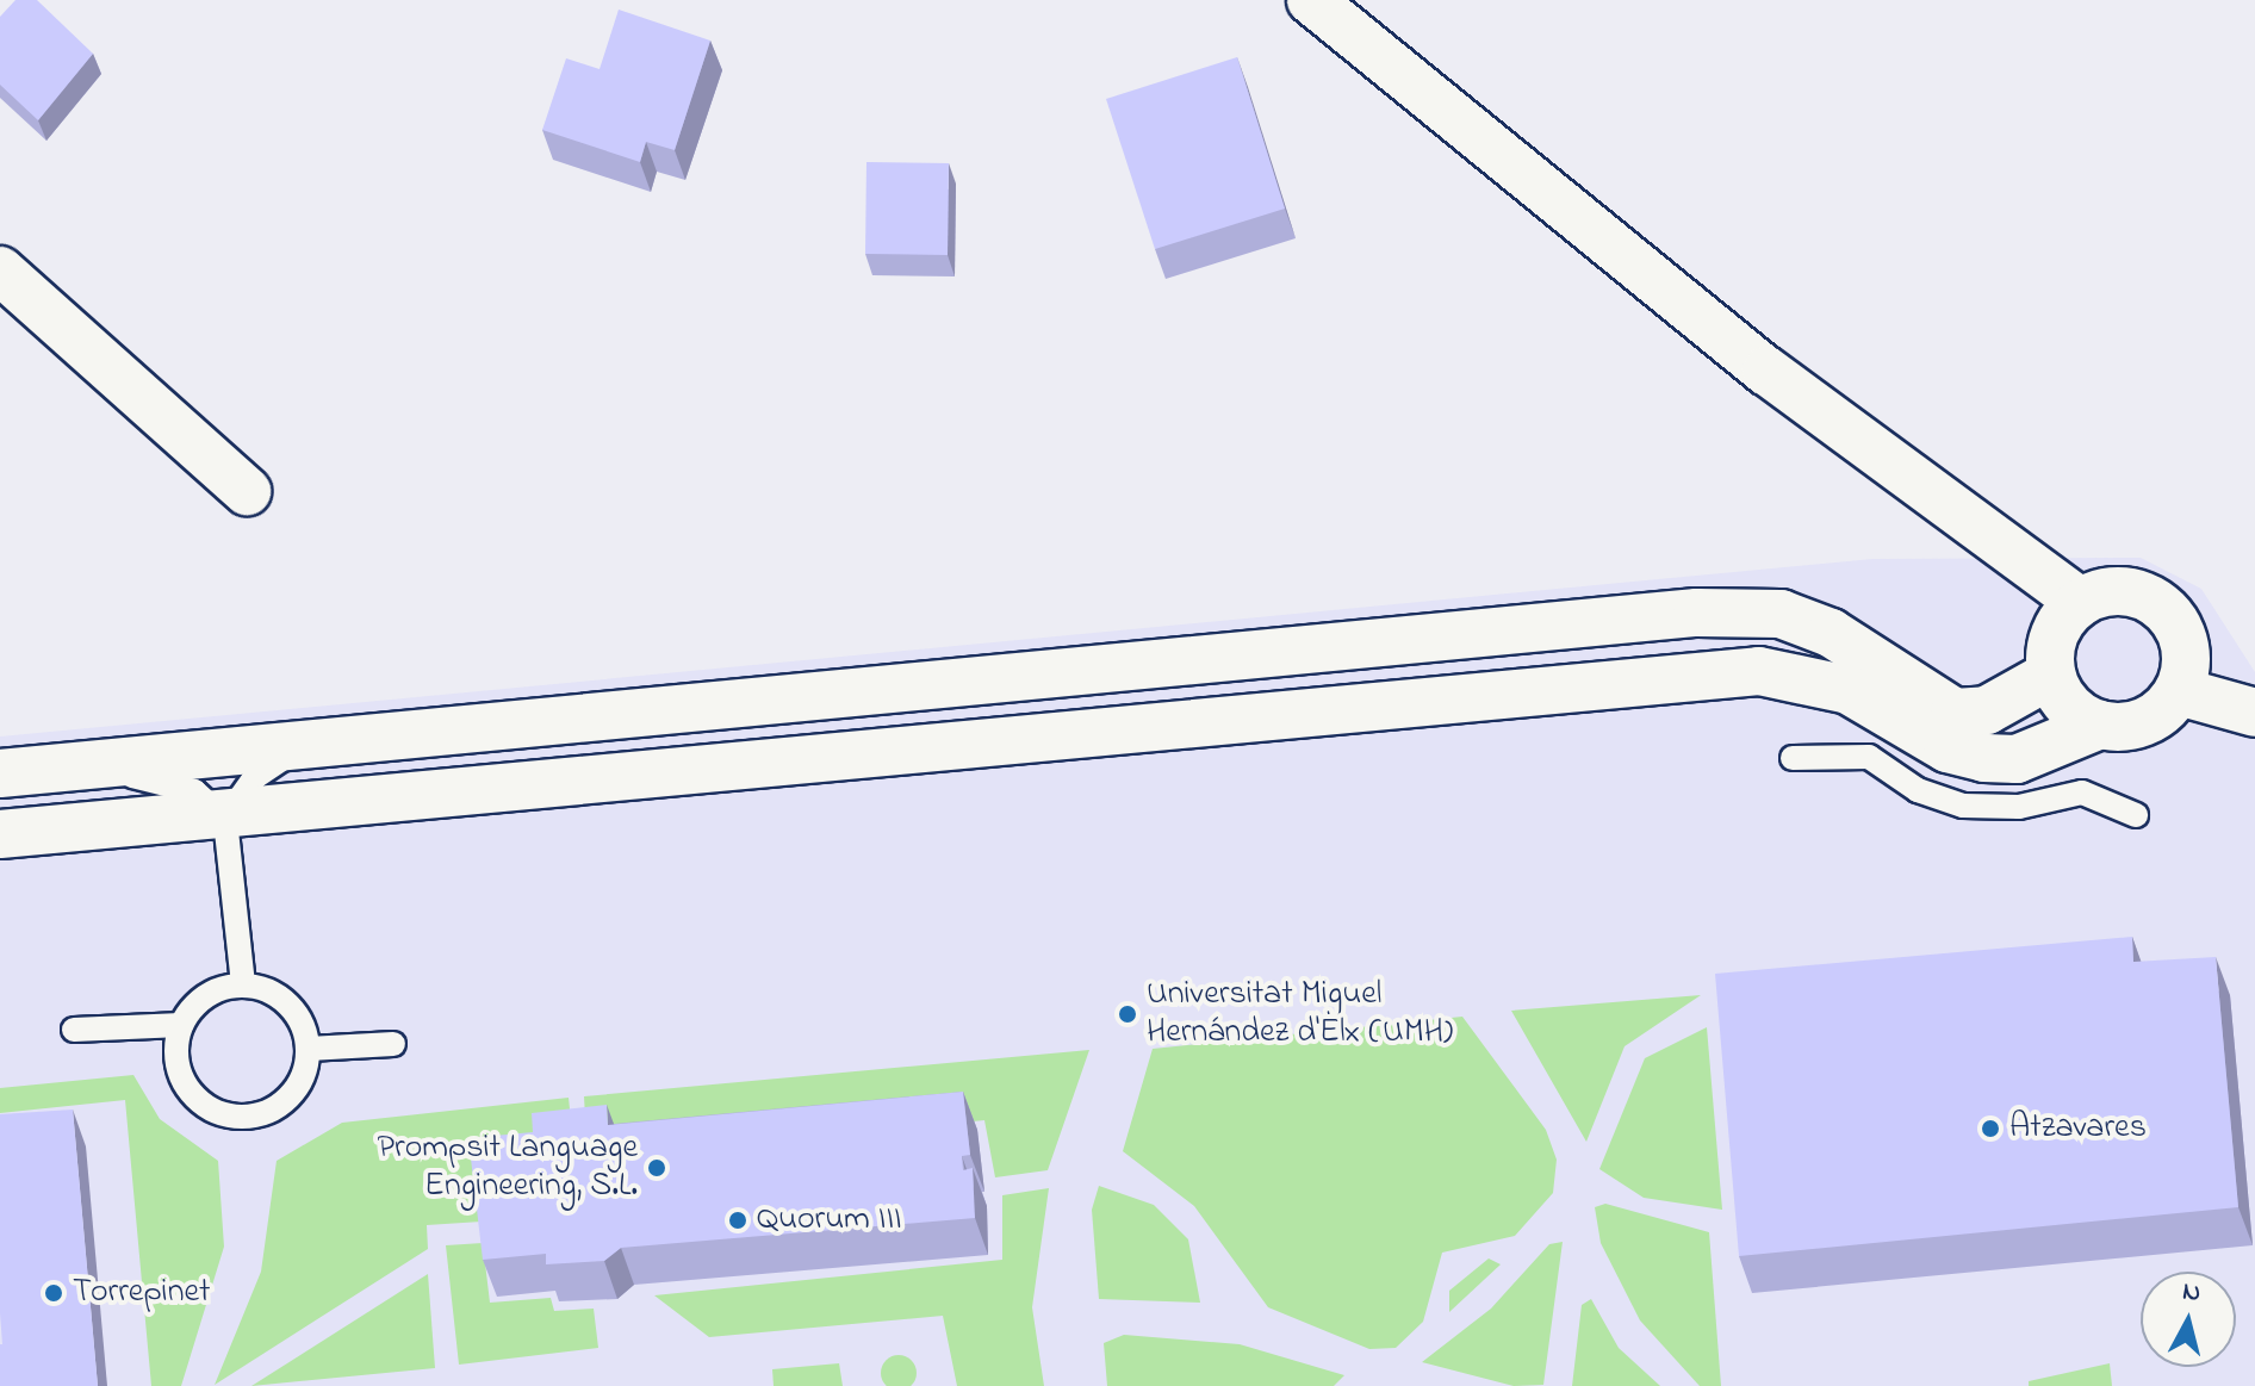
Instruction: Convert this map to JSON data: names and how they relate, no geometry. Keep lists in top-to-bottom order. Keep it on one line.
{"places":["Universitat Miguel Hernández d'Elx (UMH)","Atzavares","Prompsit Language Engineering, S.L.","Quorum III","Torrepinet"],"north":"top"}
